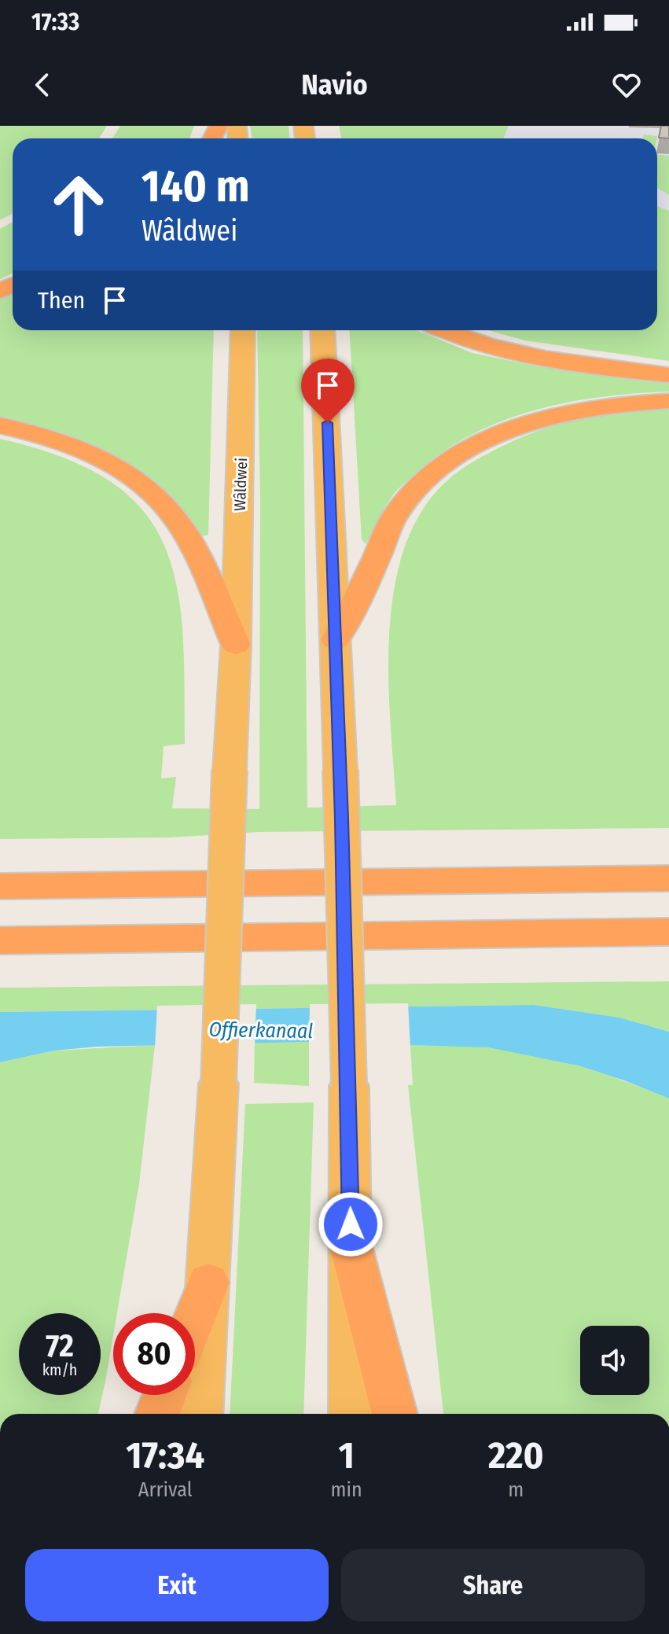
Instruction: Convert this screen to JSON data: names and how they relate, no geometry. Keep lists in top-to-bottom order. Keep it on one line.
{"streets":{"highway":["Wâldwei"]},"water":["Offierkanaal"],"page":{"status":"17:33","header":"Navio","turn":["140 m","Wâldwei"],"then":"Then","speed":"72 km/h","limit":"80","eta":["17:34","Arrival","1","min","220","m"],"buttons":["Exit","Share"]}}
